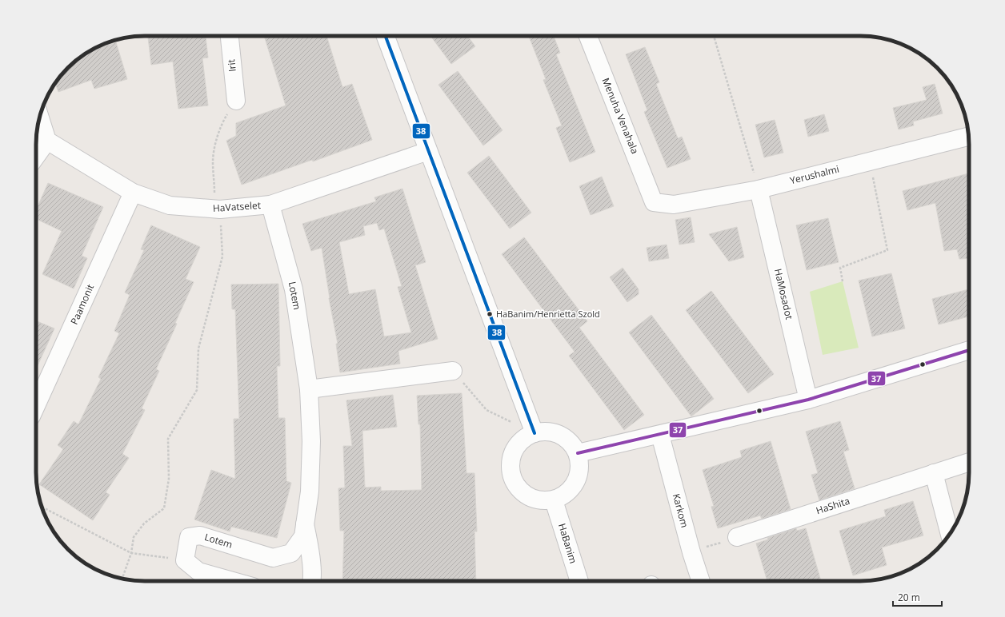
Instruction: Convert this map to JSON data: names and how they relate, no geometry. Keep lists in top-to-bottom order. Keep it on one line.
{"streets":{"street":["Irit","Menuha Venahala","Yerushalmi","HaVatselet","HaMosadot","Lotem","Paamonit","HaShita","Karkom","HaBanim"]},"crossings":[["Menuha Venahala","Yerushalmi"],["Yerushalmi","HaMosadot"],["HaVatselet","Lotem"],["HaVatselet","Paamonit"]],"places":["HaBanim/Henrietta Szold"],"lines":["transit line 38","transit line 37"],"scale_bar":"20 m"}
